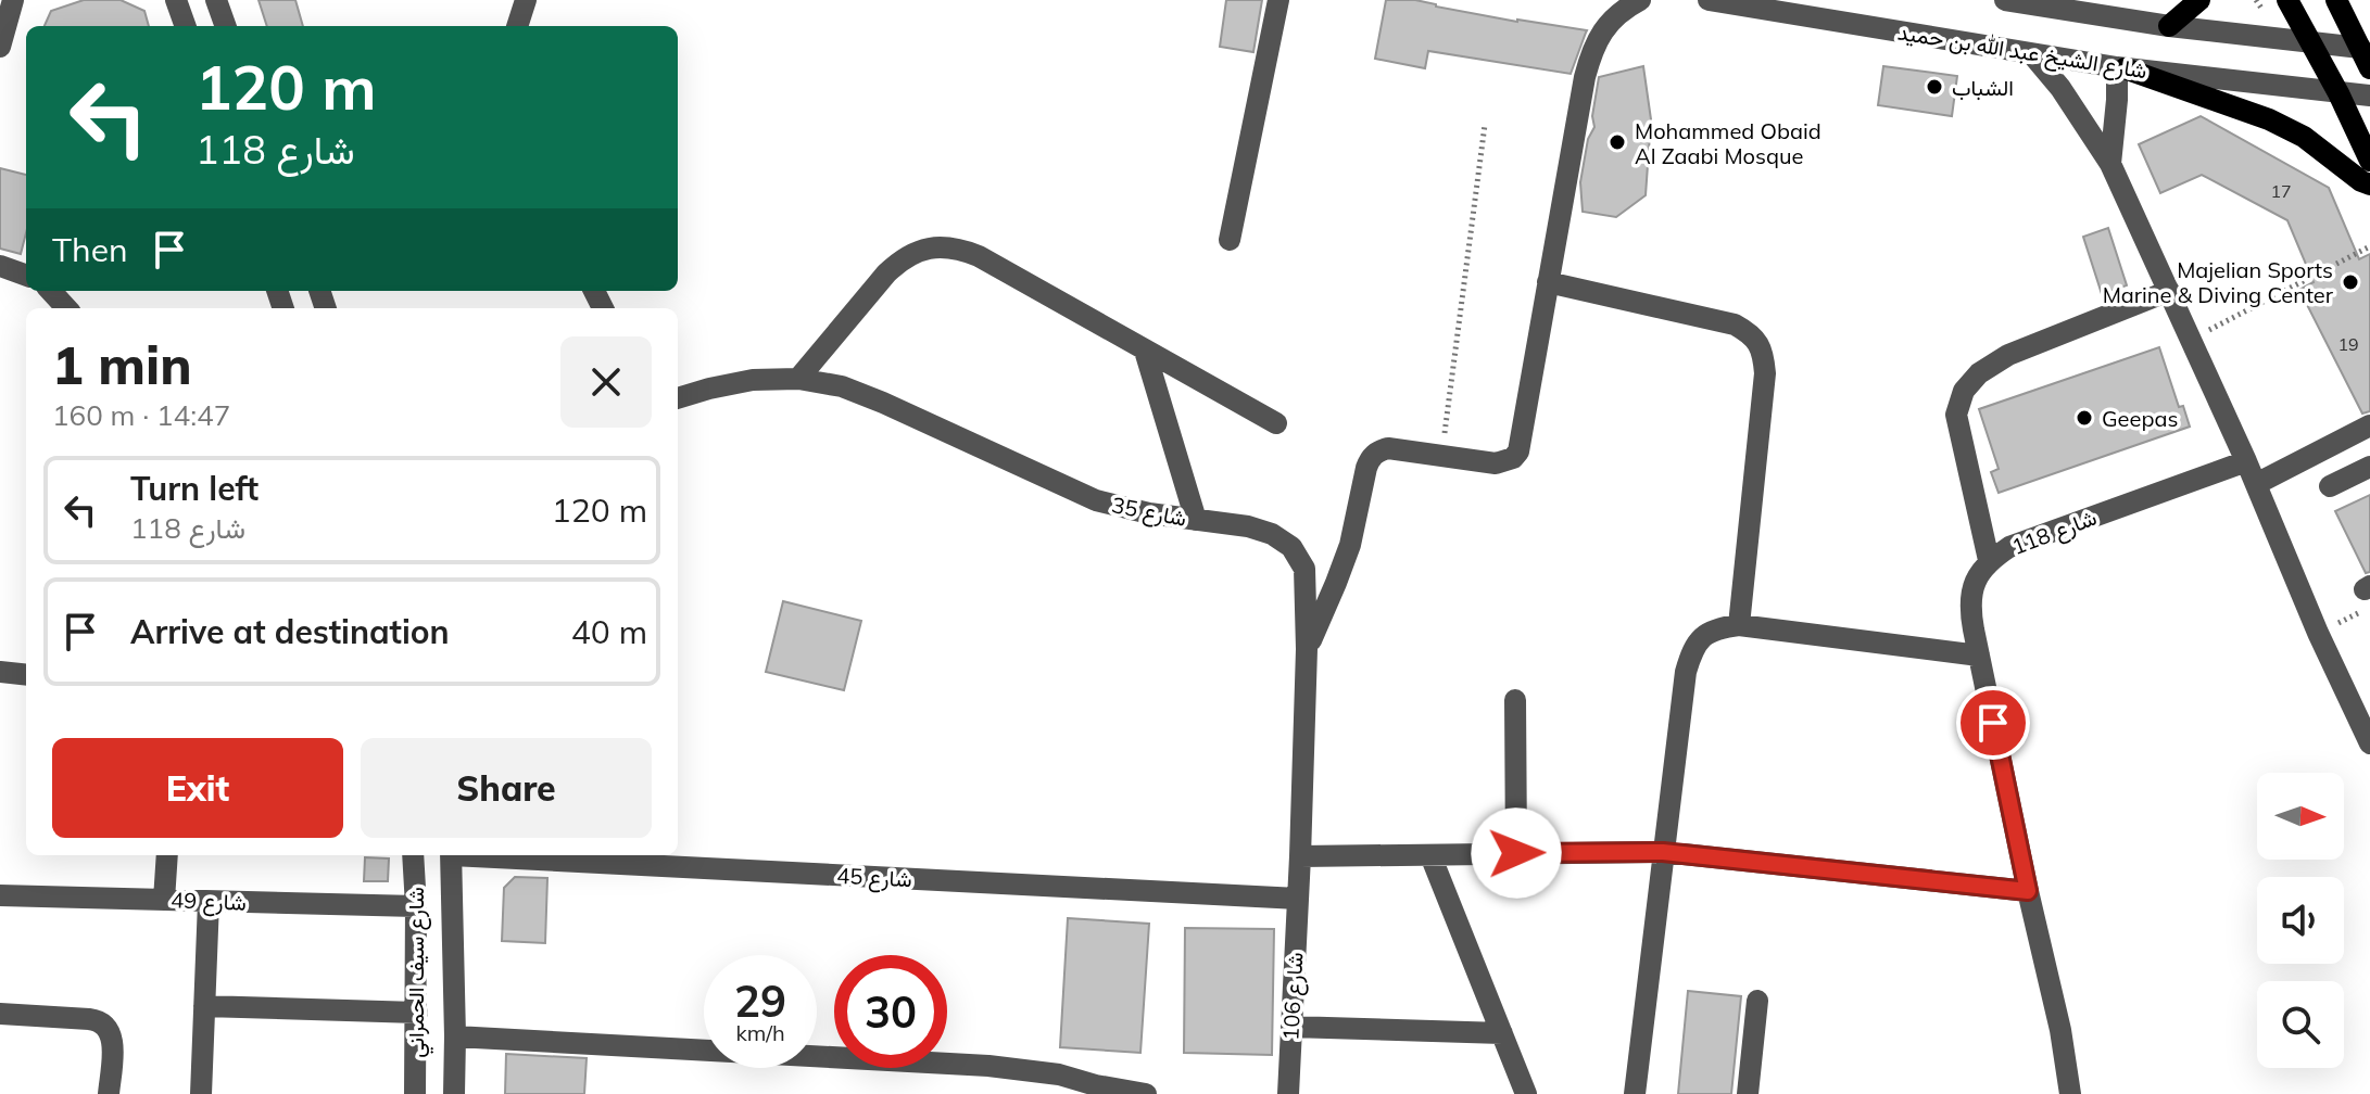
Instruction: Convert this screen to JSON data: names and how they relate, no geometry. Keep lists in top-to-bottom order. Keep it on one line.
{"streets":{"street":["شارع الشيخ عبد الله بن حميد","شارع 35","شارع 118","شارع 45","شارع 49","شارع سيف الحمراني","شارع 106"]},"crossings":[["شارع 35","شارع 45"],["شارع 35","شارع 106"],["شارع 45","شارع 106"],["شارع 49","شارع سيف الحمراني"]],"places":["الشباب","Mohammed Obaid Al Zaabi Mosque","Majelian Sports Marine & Diving Center","Geepas"],"house_numbers":["17","19"],"north":"right","page":{"turn":["120 m","شارع 118"],"then":"Then","heading":["1 min","160 m · 14:47"],"list":[{"name":"Turn left","note":"شارع 118","value":"120 m"},{"name":"Arrive at destination","value":"40 m"}],"buttons":["Exit","Share"],"speed":"29 km/h","limit":"30"}}
